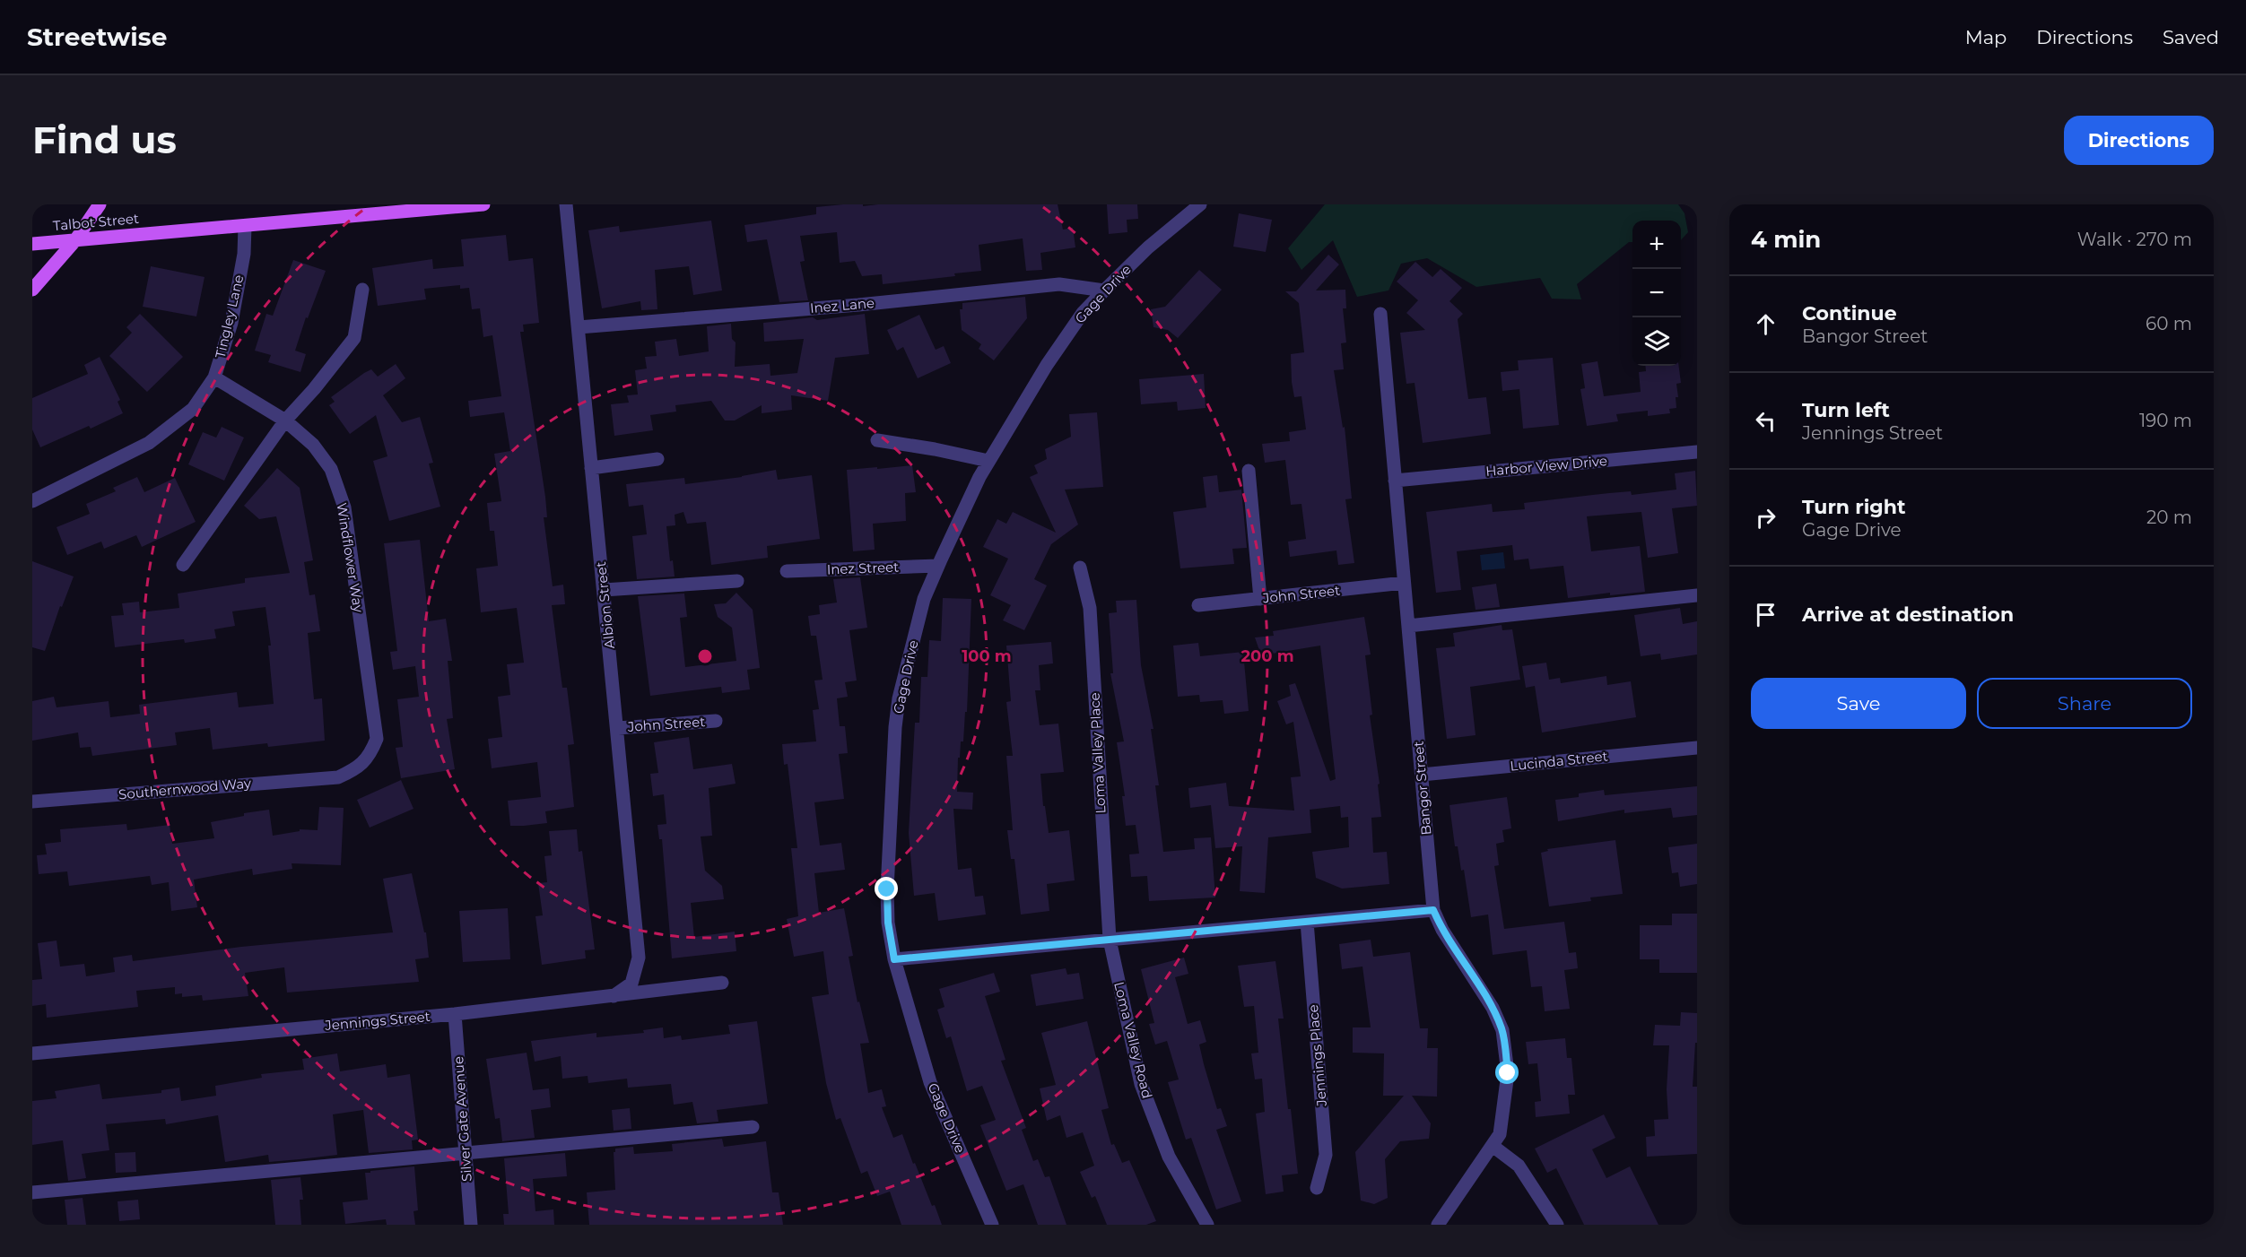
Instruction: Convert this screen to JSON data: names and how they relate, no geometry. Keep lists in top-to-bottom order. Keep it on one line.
{"streets":{"main road":["Talbot Street"],"street":["Gage Drive","Inez Lane","Tingley Lane","Harbor View Drive","Windflower Way","Inez Street","John Street","Albion Street","Loma Valley Place","Lucinda Street","Bangor Street","Southernwood Way","Jennings Street","Loma Valley Road","Jennings Place","Silver Gate Avenue"]},"crossings":[["Talbot Street","Tingley Lane"],["Gage Drive","Inez Lane"],["Gage Drive","Inez Street"],["Inez Lane","Albion Street"],["Tingley Lane","Windflower Way"],["Harbor View Drive","Bangor Street"],["Windflower Way","Southernwood Way"],["John Street","Albion Street"],["John Street","Bangor Street"],["Albion Street","Jennings Street"],["Loma Valley Place","Loma Valley Road"],["Lucinda Street","Bangor Street"],["Jennings Street","Silver Gate Avenue"]],"page":{"header":"Streetwise","nav":["Map","Directions","Saved"],"buttons":["Directions",["Save","Share"]],"title":"Find us","heading":["4 min","Walk · 270 m"],"map_buttons":["+","−"],"list":[["Continue","Bangor Street","60 m"],["Turn left","Jennings Street","190 m"],["Turn right","Gage Drive","20 m"],"Arrive at destination"]},"rings":["100 m","200 m"]}
